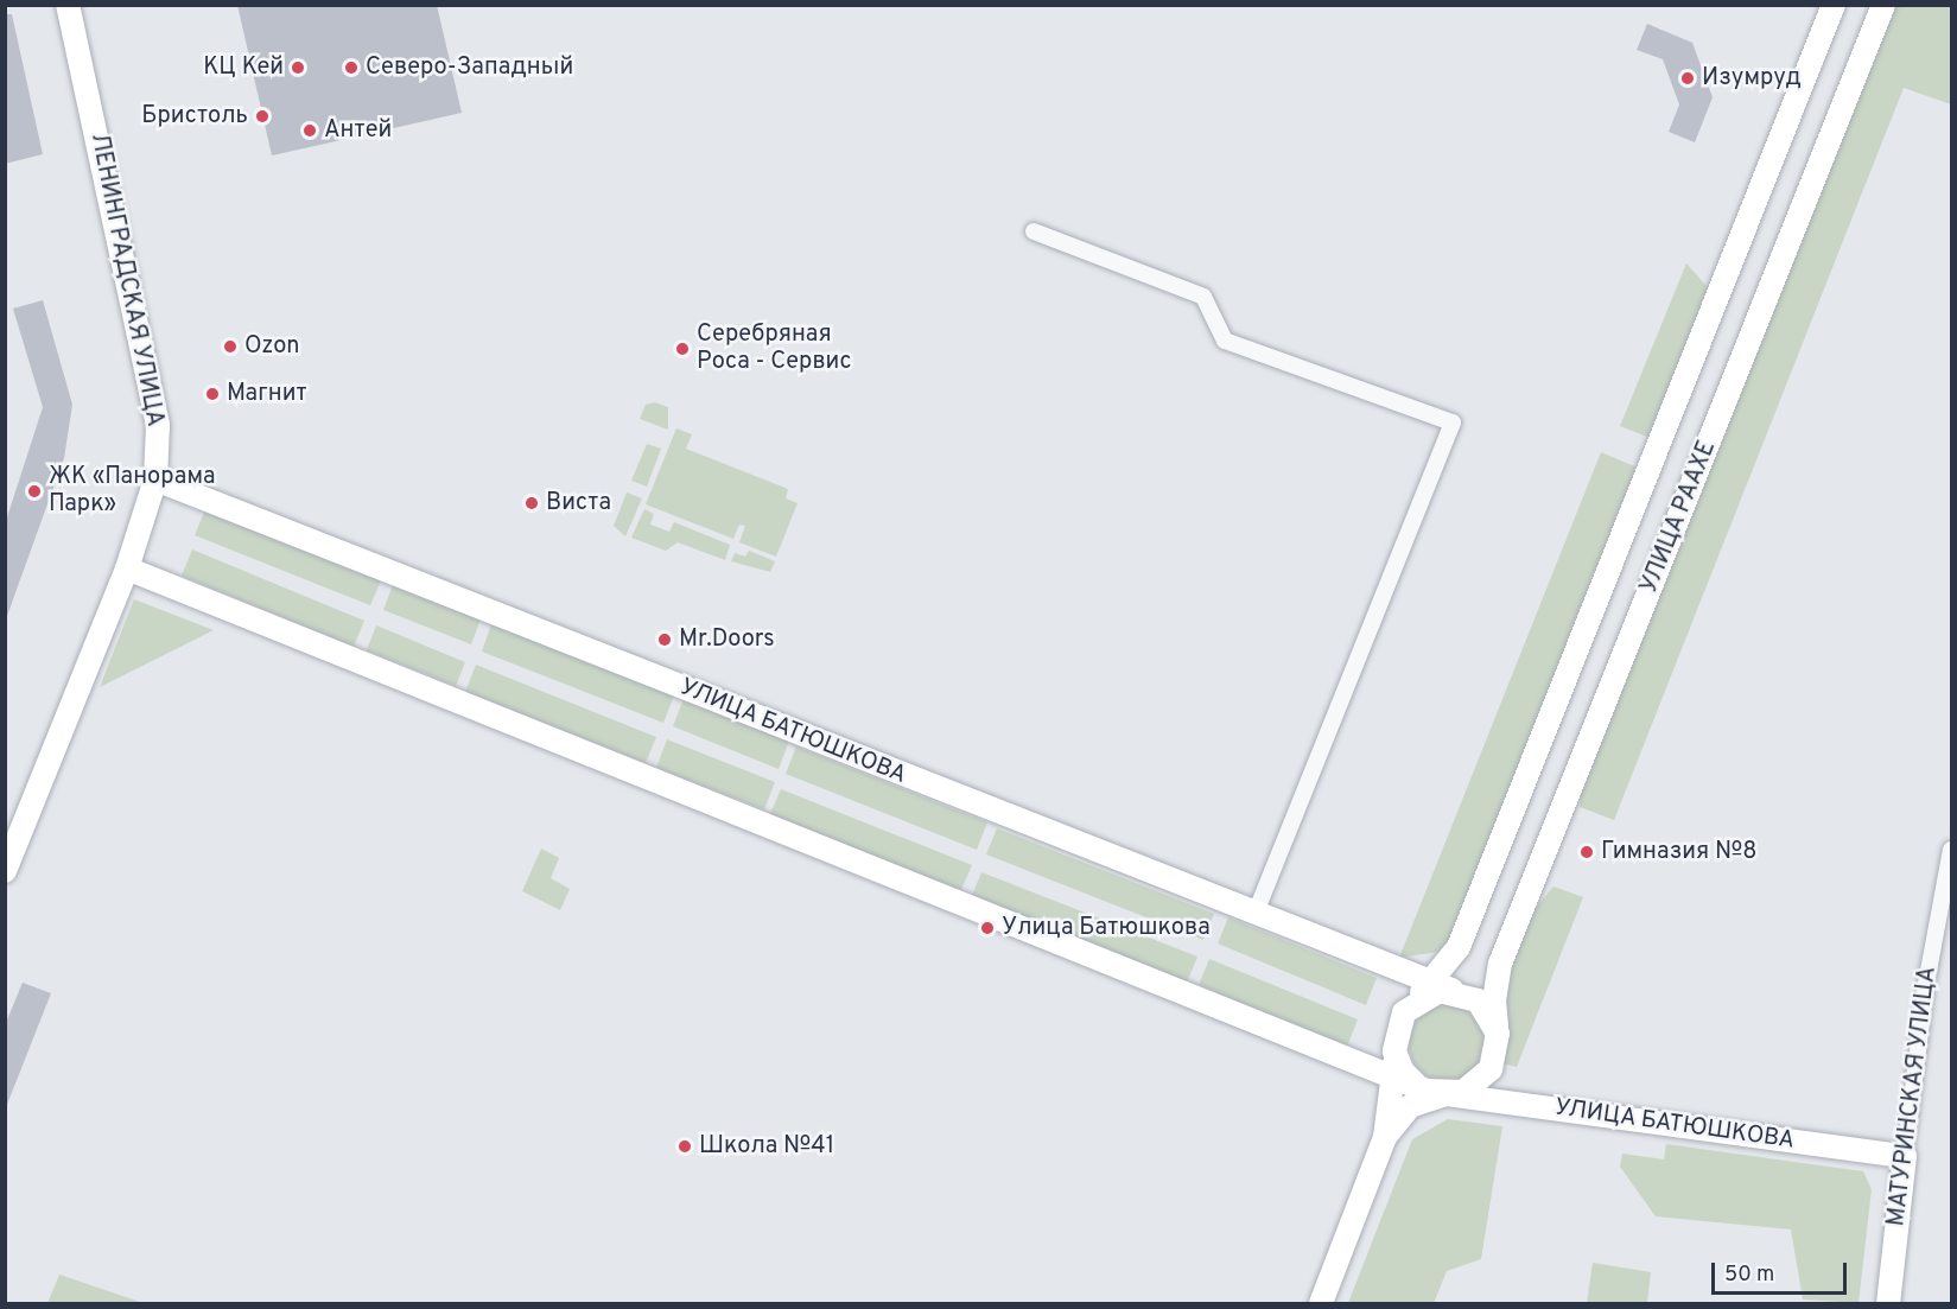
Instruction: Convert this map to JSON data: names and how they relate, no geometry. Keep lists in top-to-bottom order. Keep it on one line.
{"streets":{"street":["ЛЕНИНГРАДСКАЯ УЛИЦА","УЛИЦА РААХЕ","УЛИЦА БАТЮШКОВА","МАТУРИНСКАЯ УЛИЦА"]},"crossings":[["ЛЕНИНГРАДСКАЯ УЛИЦА","УЛИЦА БАТЮШКОВА"],["УЛИЦА РААХЕ","УЛИЦА БАТЮШКОВА"],["УЛИЦА БАТЮШКОВА","МАТУРИНСКАЯ УЛИЦА"]],"places":["КЦ Кей","Северо-Западный","Изумруд","Бристоль","Антей","Ozon","Серебряная Роса - Сервис","Магнит","ЖК «Панорама Парк»","Виста","Mr.Doors","Гимназия №8","Улица Батюшкова","Школа №41"],"scale_bar":"50 m"}
